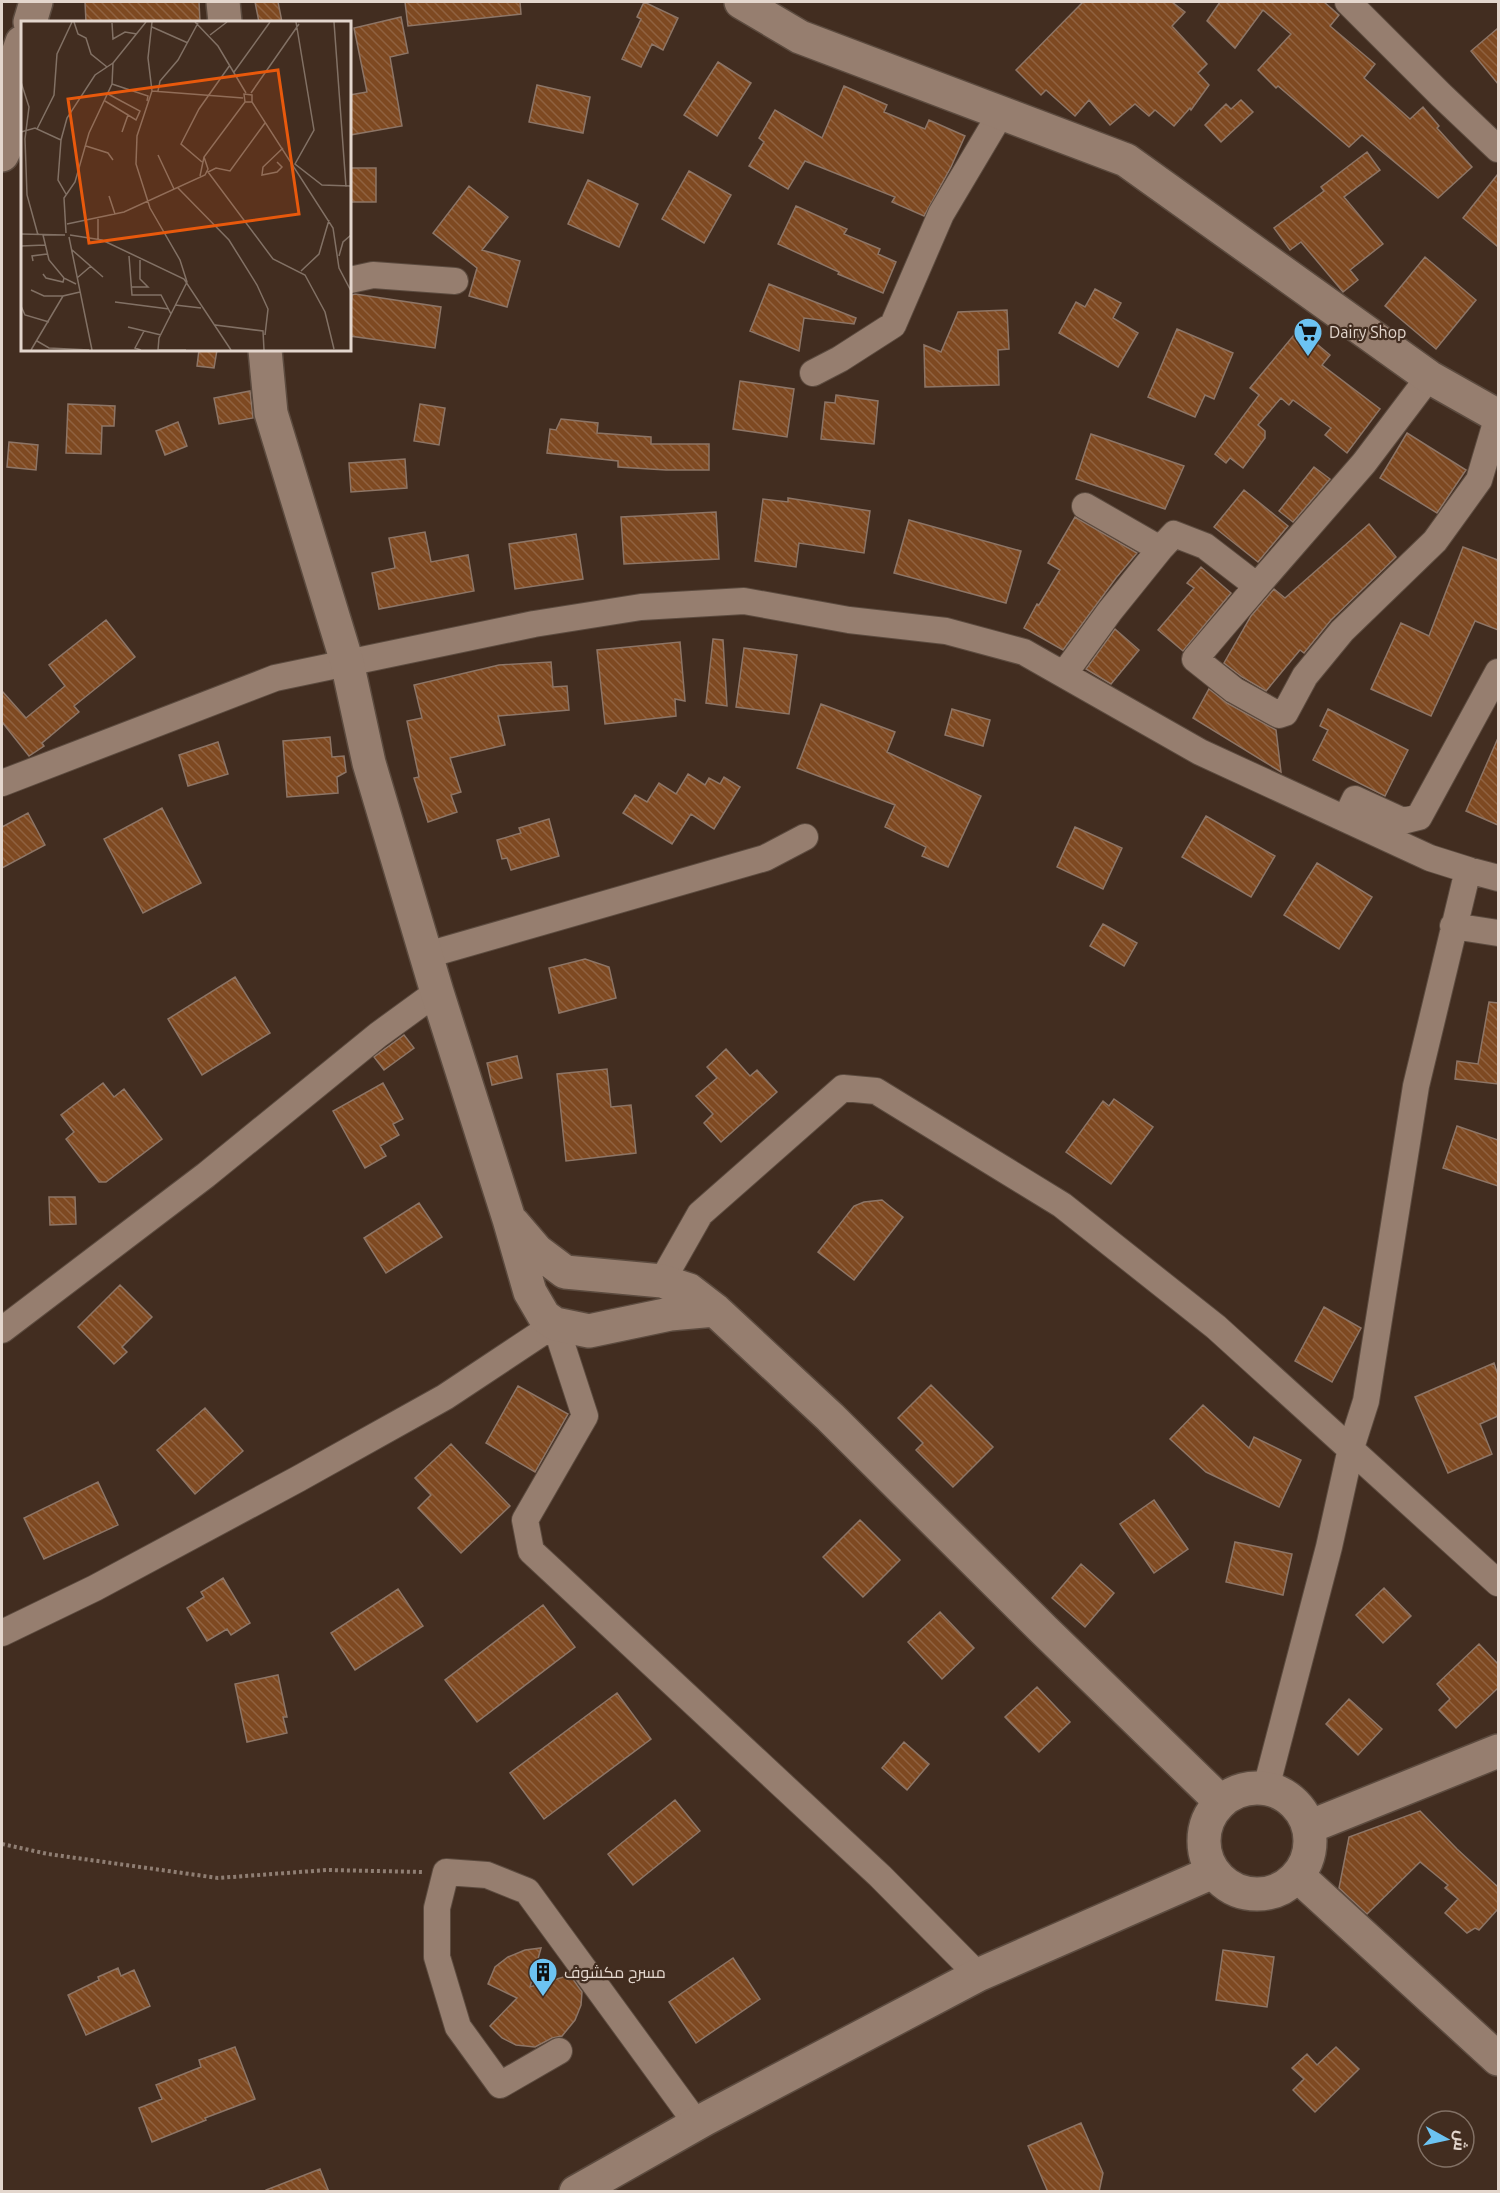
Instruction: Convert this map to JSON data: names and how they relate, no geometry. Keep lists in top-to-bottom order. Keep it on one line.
{"places":{"supermarket":["Dairy Shop"],"building":["مسرح مكشوف"]},"north":"right"}
